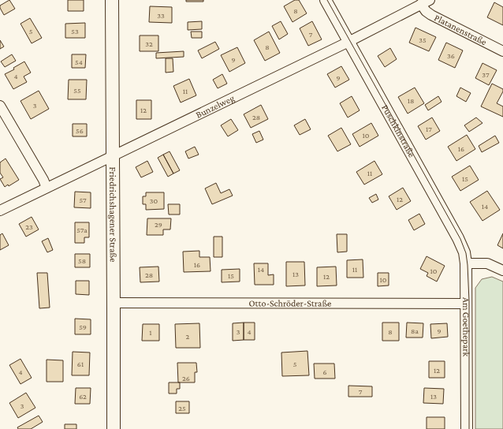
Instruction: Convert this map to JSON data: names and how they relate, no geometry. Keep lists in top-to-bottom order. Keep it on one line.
{"streets":{"main road":["Friedrichshagener Straße"],"street":["Platanenstraße","Bunzelweg","Puschkinstraße","Otto-Schröder-Straße","Am Goethepark"]},"crossings":[["Platanenstraße","Bunzelweg"],["Bunzelweg","Puschkinstraße"],["Bunzelweg","Friedrichshagener Straße"],["Puschkinstraße","Am Goethepark"],["Friedrichshagener Straße","Otto-Schröder-Straße"],["Otto-Schröder-Straße","Am Goethepark"]],"house_numbers":["8","33","5","53","7","35","32","8","36","9","54","37","4","9","55","11","18","3","12","28","17","56","10","16","11","15","12","57","30","14","29","23","57a","58","16","14","11","10","13","28","15","12","10","59","8a","9","3","4","8","1","2","61","5","12","4","6","26","7","62","13","3","25"]}
